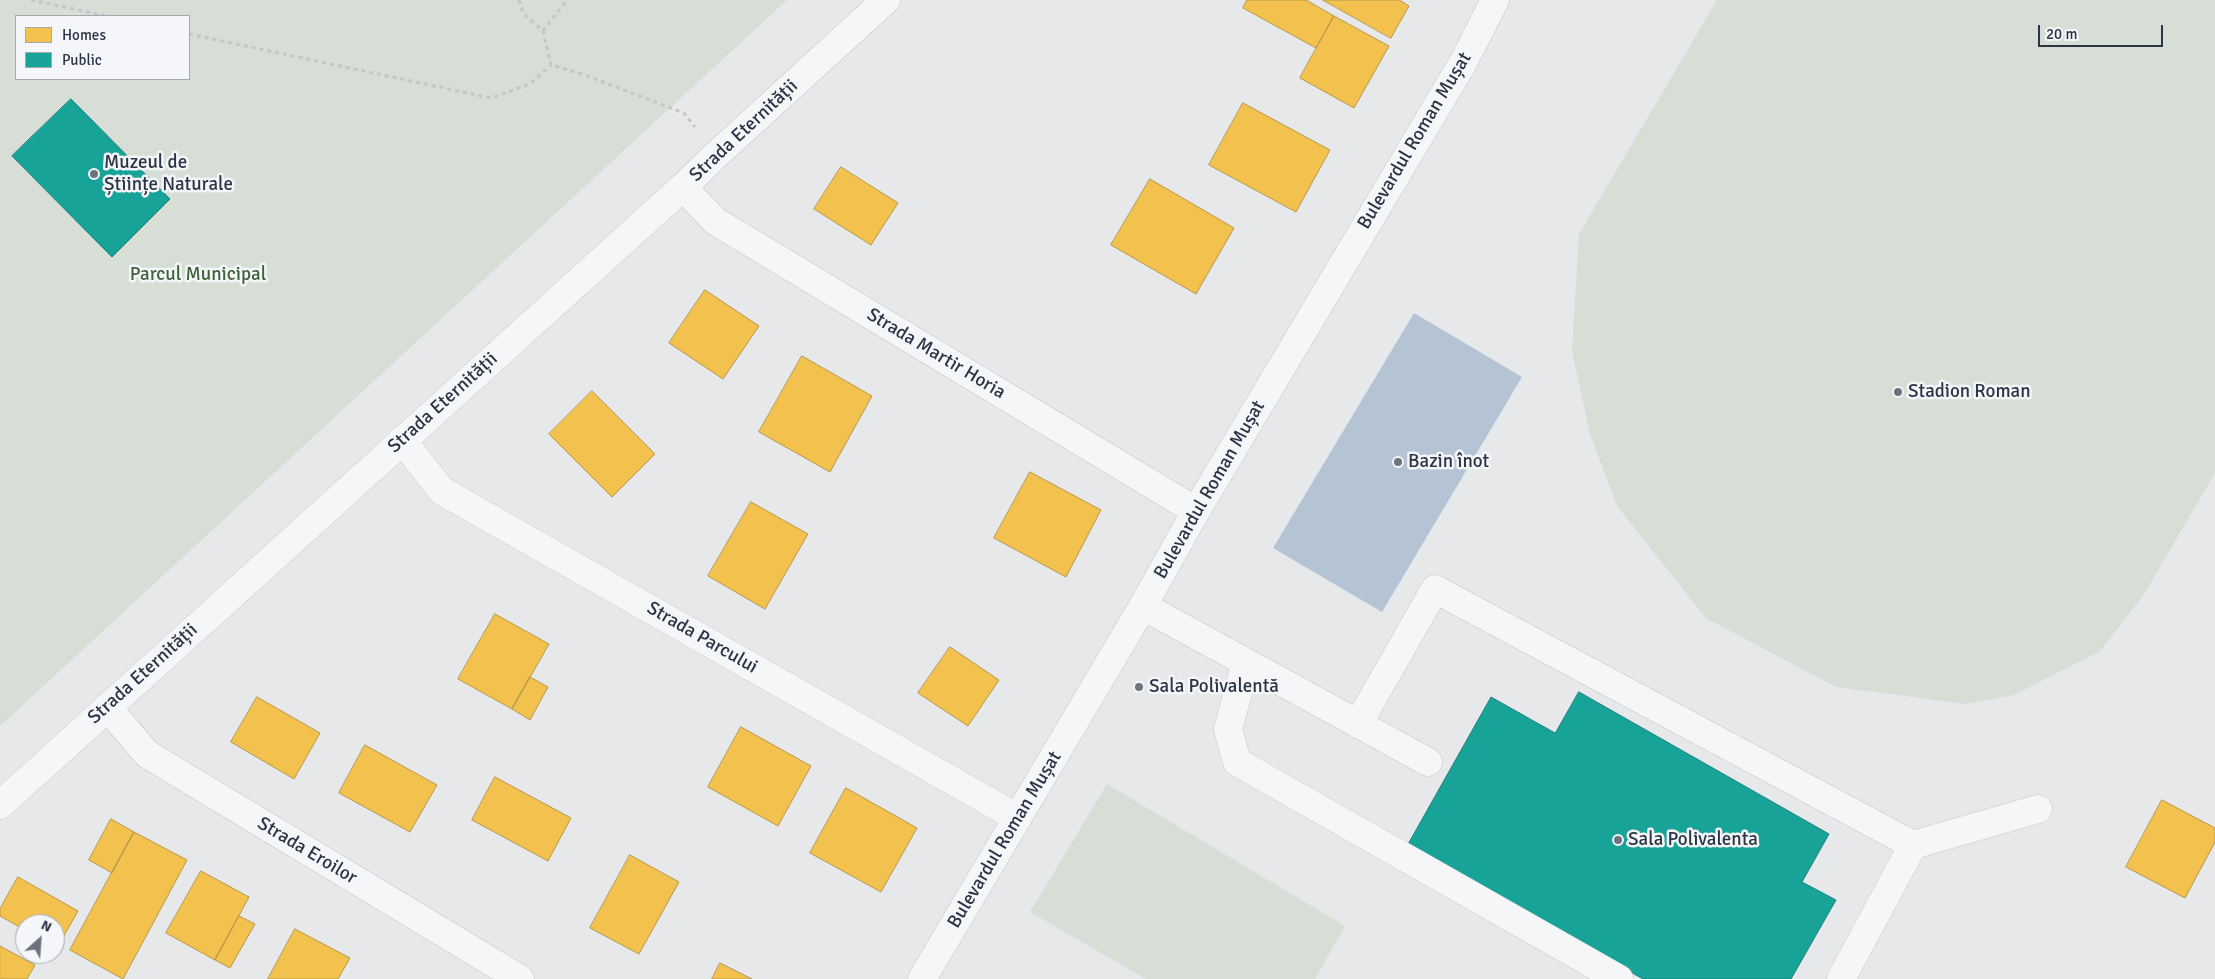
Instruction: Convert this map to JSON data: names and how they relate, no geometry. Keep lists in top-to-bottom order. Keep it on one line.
{"streets":{"street":["Strada Eternității","Bulevardul Roman Mușat","Strada Martir Horia","Strada Parcului","Strada Eroilor"]},"crossings":[["Strada Eternității","Strada Martir Horia"],["Strada Eternității","Strada Parcului"],["Strada Eternității","Strada Eroilor"],["Bulevardul Roman Mușat","Strada Martir Horia"],["Bulevardul Roman Mușat","Strada Parcului"]],"parks":["Parcul Municipal"],"places":["Muzeul de Științe Naturale","Stadion Roman","Bazin înot","Sala Polivalentă","Sala Polivalenta"],"legend":["Homes","Public"],"scale_bar":"20 m","north":"top right"}
